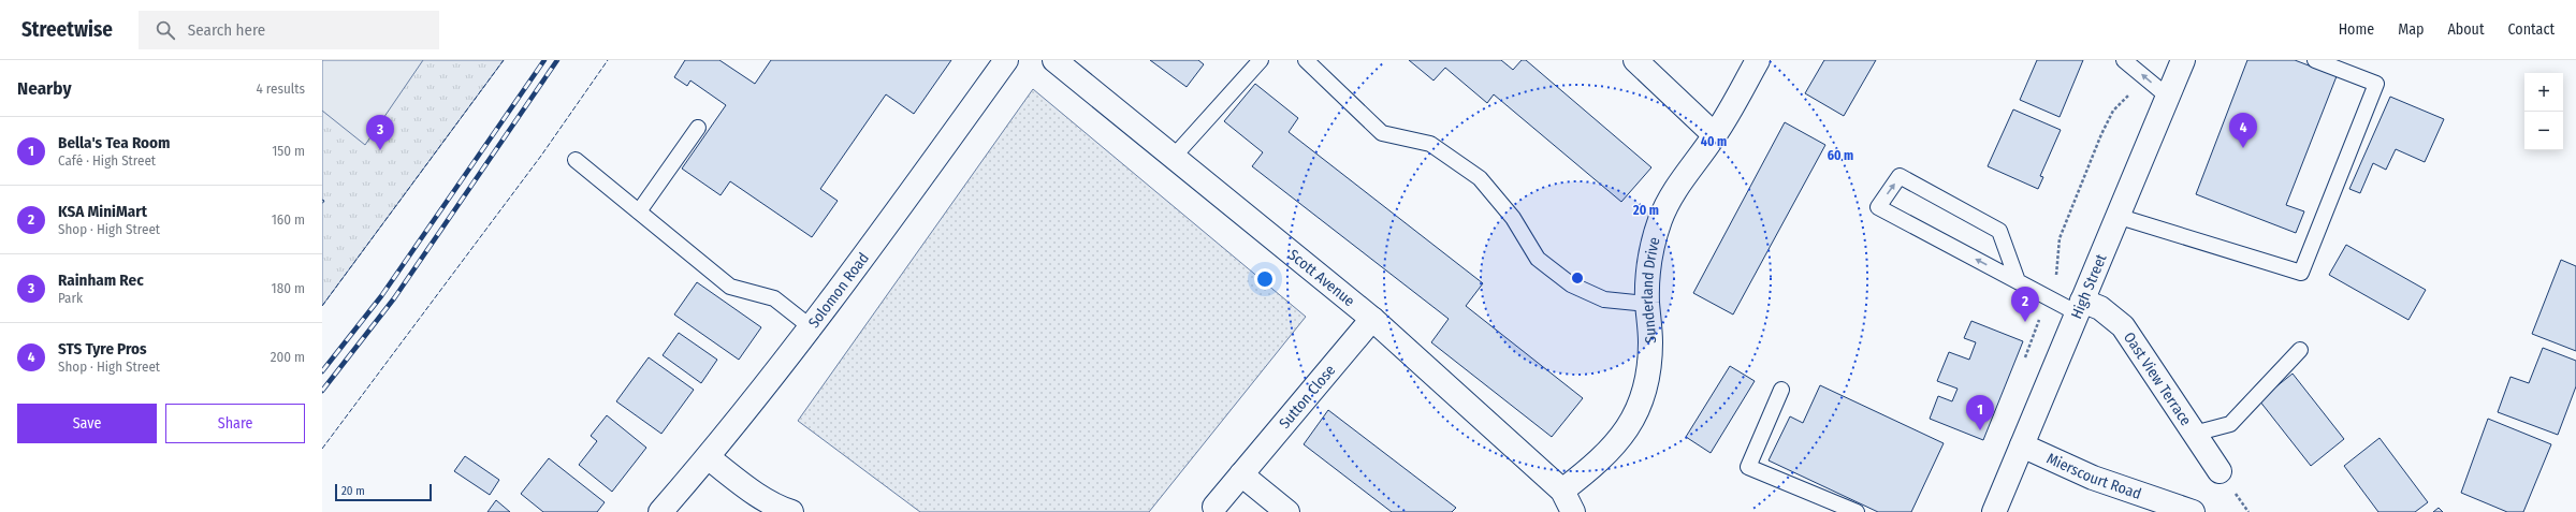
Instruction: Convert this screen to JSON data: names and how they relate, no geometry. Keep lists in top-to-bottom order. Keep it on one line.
{"streets":{"street":["Scott Avenue","High Street","Solomon Road","Sunderland Drive","Oast View Terrace","Sutton Close","Mierscourt Road"]},"crossings":[["Scott Avenue","Sunderland Drive"],["Scott Avenue","Sutton Close"],["High Street","Oast View Terrace"],["High Street","Mierscourt Road"]],"scale_bar":"20 m","page":{"header":"Streetwise","search":"Search here","nav":["Home","Map","About","Contact"],"heading":["Nearby","4 results"],"map_buttons":["+","−"],"pins":["4","3","2","1"],"list":[{"mark":"1","name":"Bella's Tea Room","note":"Café · High Street","value":"150 m"},{"mark":"2","name":"KSA MiniMart","note":"Shop · High Street","value":"160 m"},{"mark":"3","name":"Rainham Rec","note":"Park","value":"180 m"},{"mark":"4","name":"STS Tyre Pros","note":"Shop · High Street","value":"200 m"}],"buttons":["Save","Share"],"scale":"20 m"},"rings":["40 m","60 m","20 m"]}
